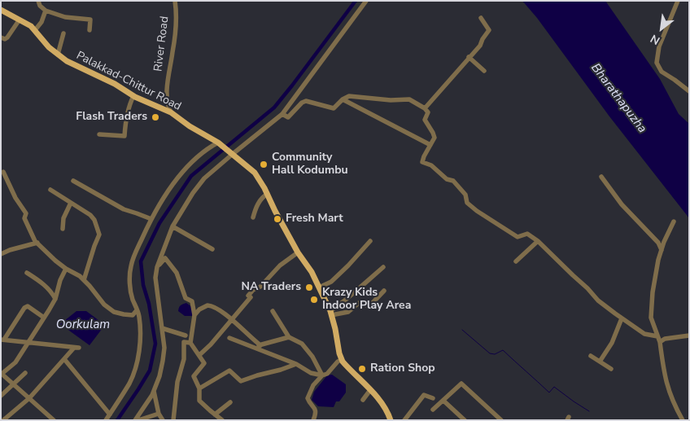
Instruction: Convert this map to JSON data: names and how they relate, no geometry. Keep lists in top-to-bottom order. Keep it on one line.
{"streets":{"main road":["Palakkad-Chittur Road"],"street":["River Road"]},"crossings":[["River Road","Palakkad-Chittur Road"]],"water":["Bharathapuzha","Oorkulam"],"places":["Flash Traders","Community Hall Kodumbu","Fresh Mart","NA Traders","Krazy Kids Indoor Play Area","Ration Shop"],"north":"bottom left"}
